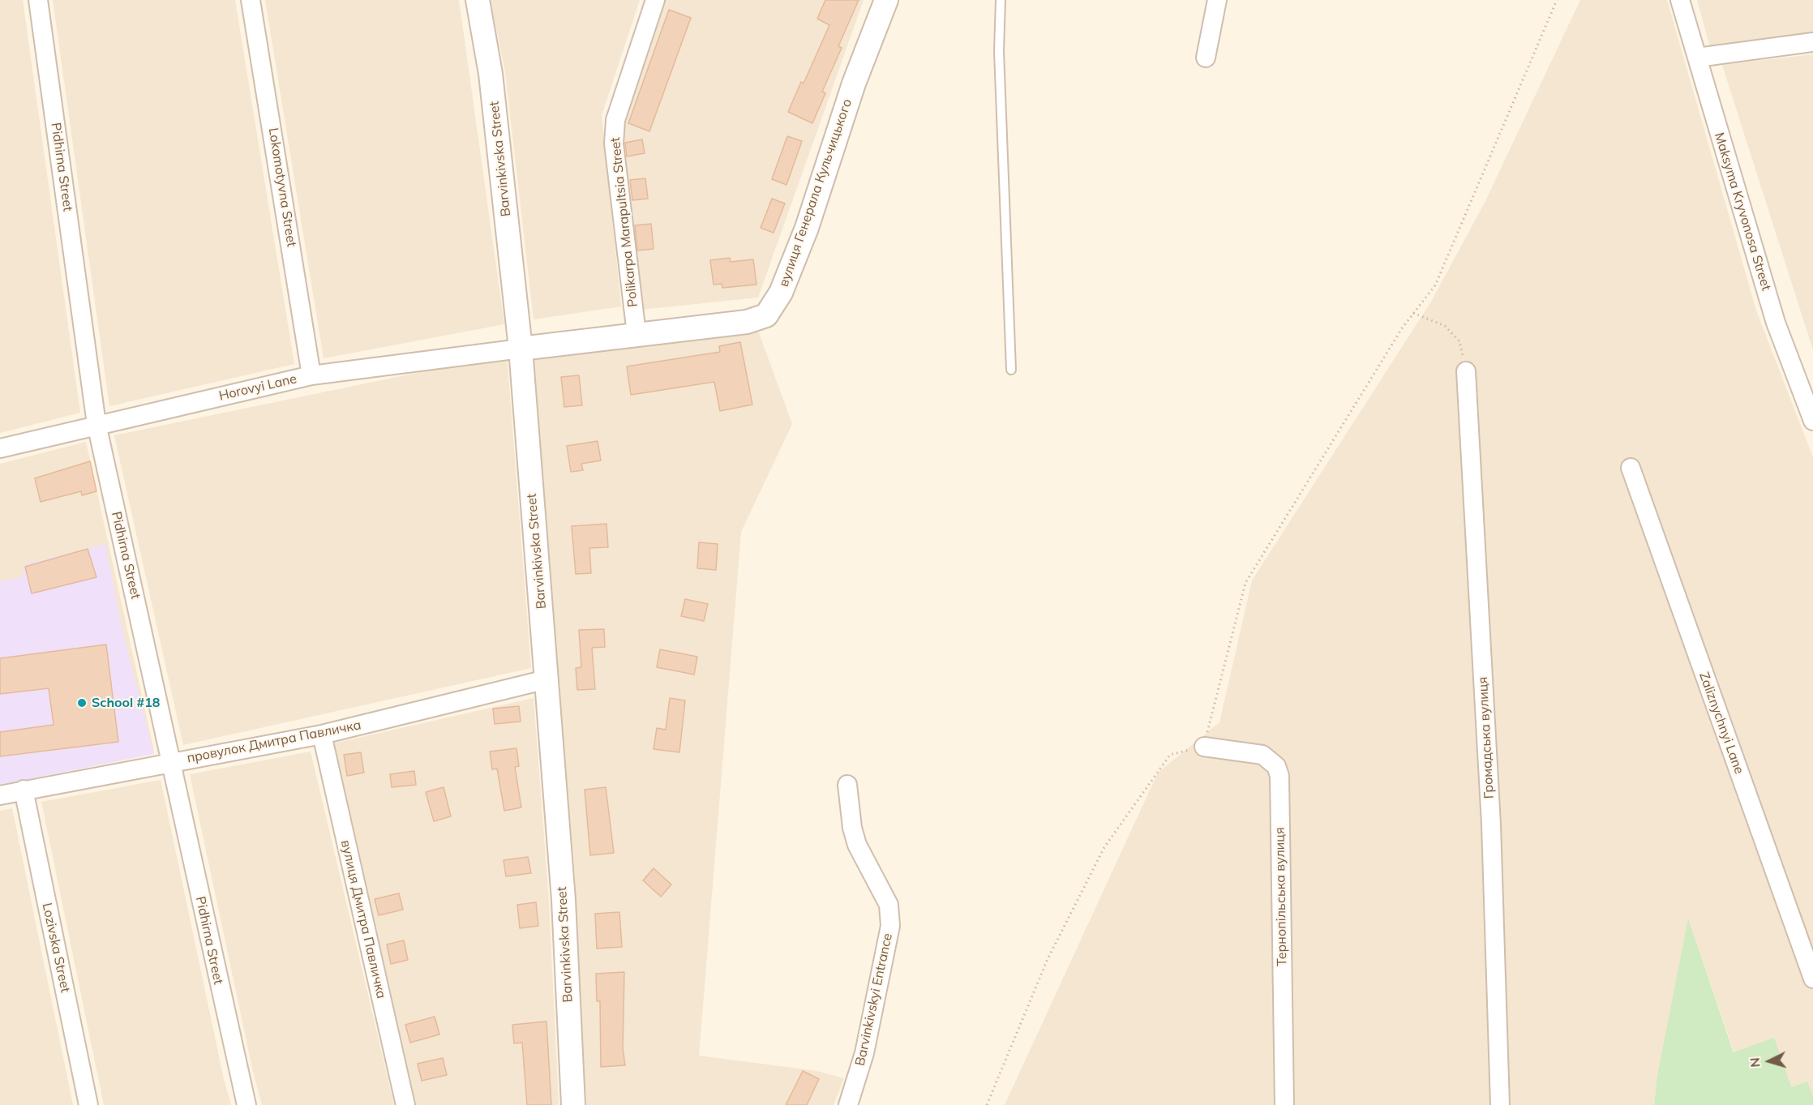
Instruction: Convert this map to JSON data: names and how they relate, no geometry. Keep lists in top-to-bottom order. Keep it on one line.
{"streets":{"street":["Barvinkivska Street","Pidhirna Street","Lokomotyvna Street","вулиця Генерала Кульчицького","Maksyma Kryvonosa Street","Polikarpa Marapultsia Street","Horovyi Lane","Zaliznychnyi Lane","Громадська вулиця","провулок Дмитра Павличка","Тернопільська вулиця","вулиця Дмитра Павличка","Lozivska Street","Barvinkivskyi Entrance"]},"crossings":[["Barvinkivska Street","вулиця Генерала Кульчицького"],["Barvinkivska Street","Horovyi Lane"],["Barvinkivska Street","провулок Дмитра Павличка"],["Pidhirna Street","Horovyi Lane"],["Pidhirna Street","провулок Дмитра Павличка"],["Lokomotyvna Street","Horovyi Lane"],["вулиця Генерала Кульчицького","Polikarpa Marapultsia Street"],["вулиця Генерала Кульчицького","Horovyi Lane"],["провулок Дмитра Павличка","вулиця Дмитра Павличка"],["провулок Дмитра Павличка","Lozivska Street"]],"places":["School #18"],"north":"left"}
